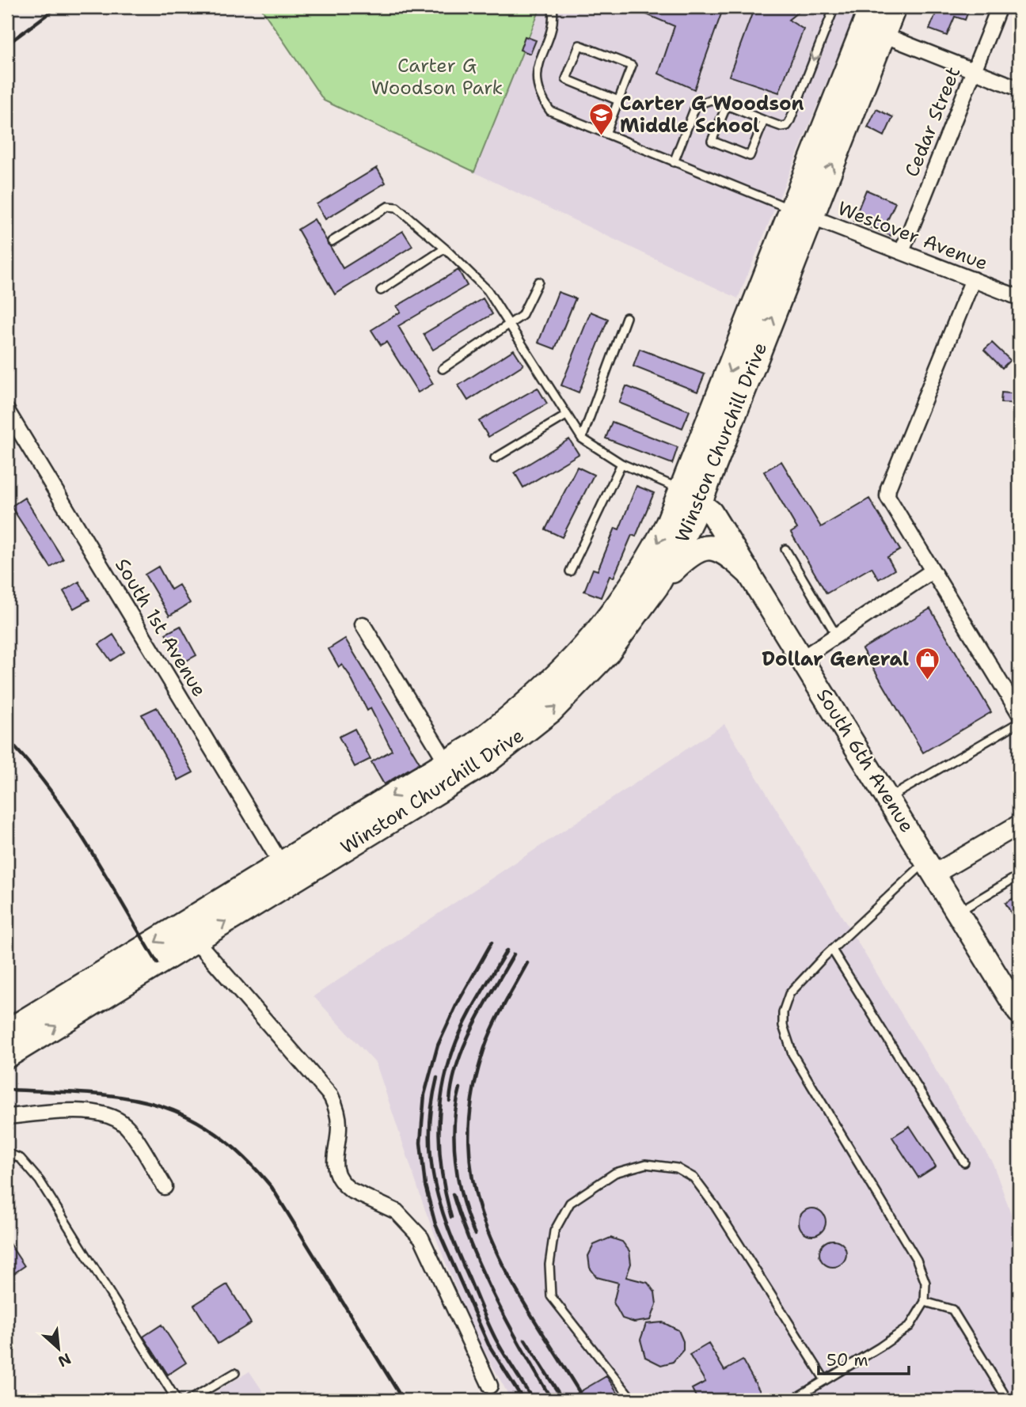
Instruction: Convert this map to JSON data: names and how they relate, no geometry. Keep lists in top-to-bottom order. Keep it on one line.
{"streets":{"highway":["Winston Churchill Drive"],"main road":["South 6th Avenue"],"street":["Cedar Street","Westover Avenue","South 1st Avenue"]},"crossings":[["Cedar Street","Westover Avenue"],["Westover Avenue","Winston Churchill Drive"],["Winston Churchill Drive","South 1st Avenue"],["Winston Churchill Drive","South 6th Avenue"]],"parks":["Carter G Woodson Park"],"places":{"school or university":["Carter G Woodson Middle School"],"shop":["Dollar General"]},"scale_bar":"50 m","north":"bottom right"}
